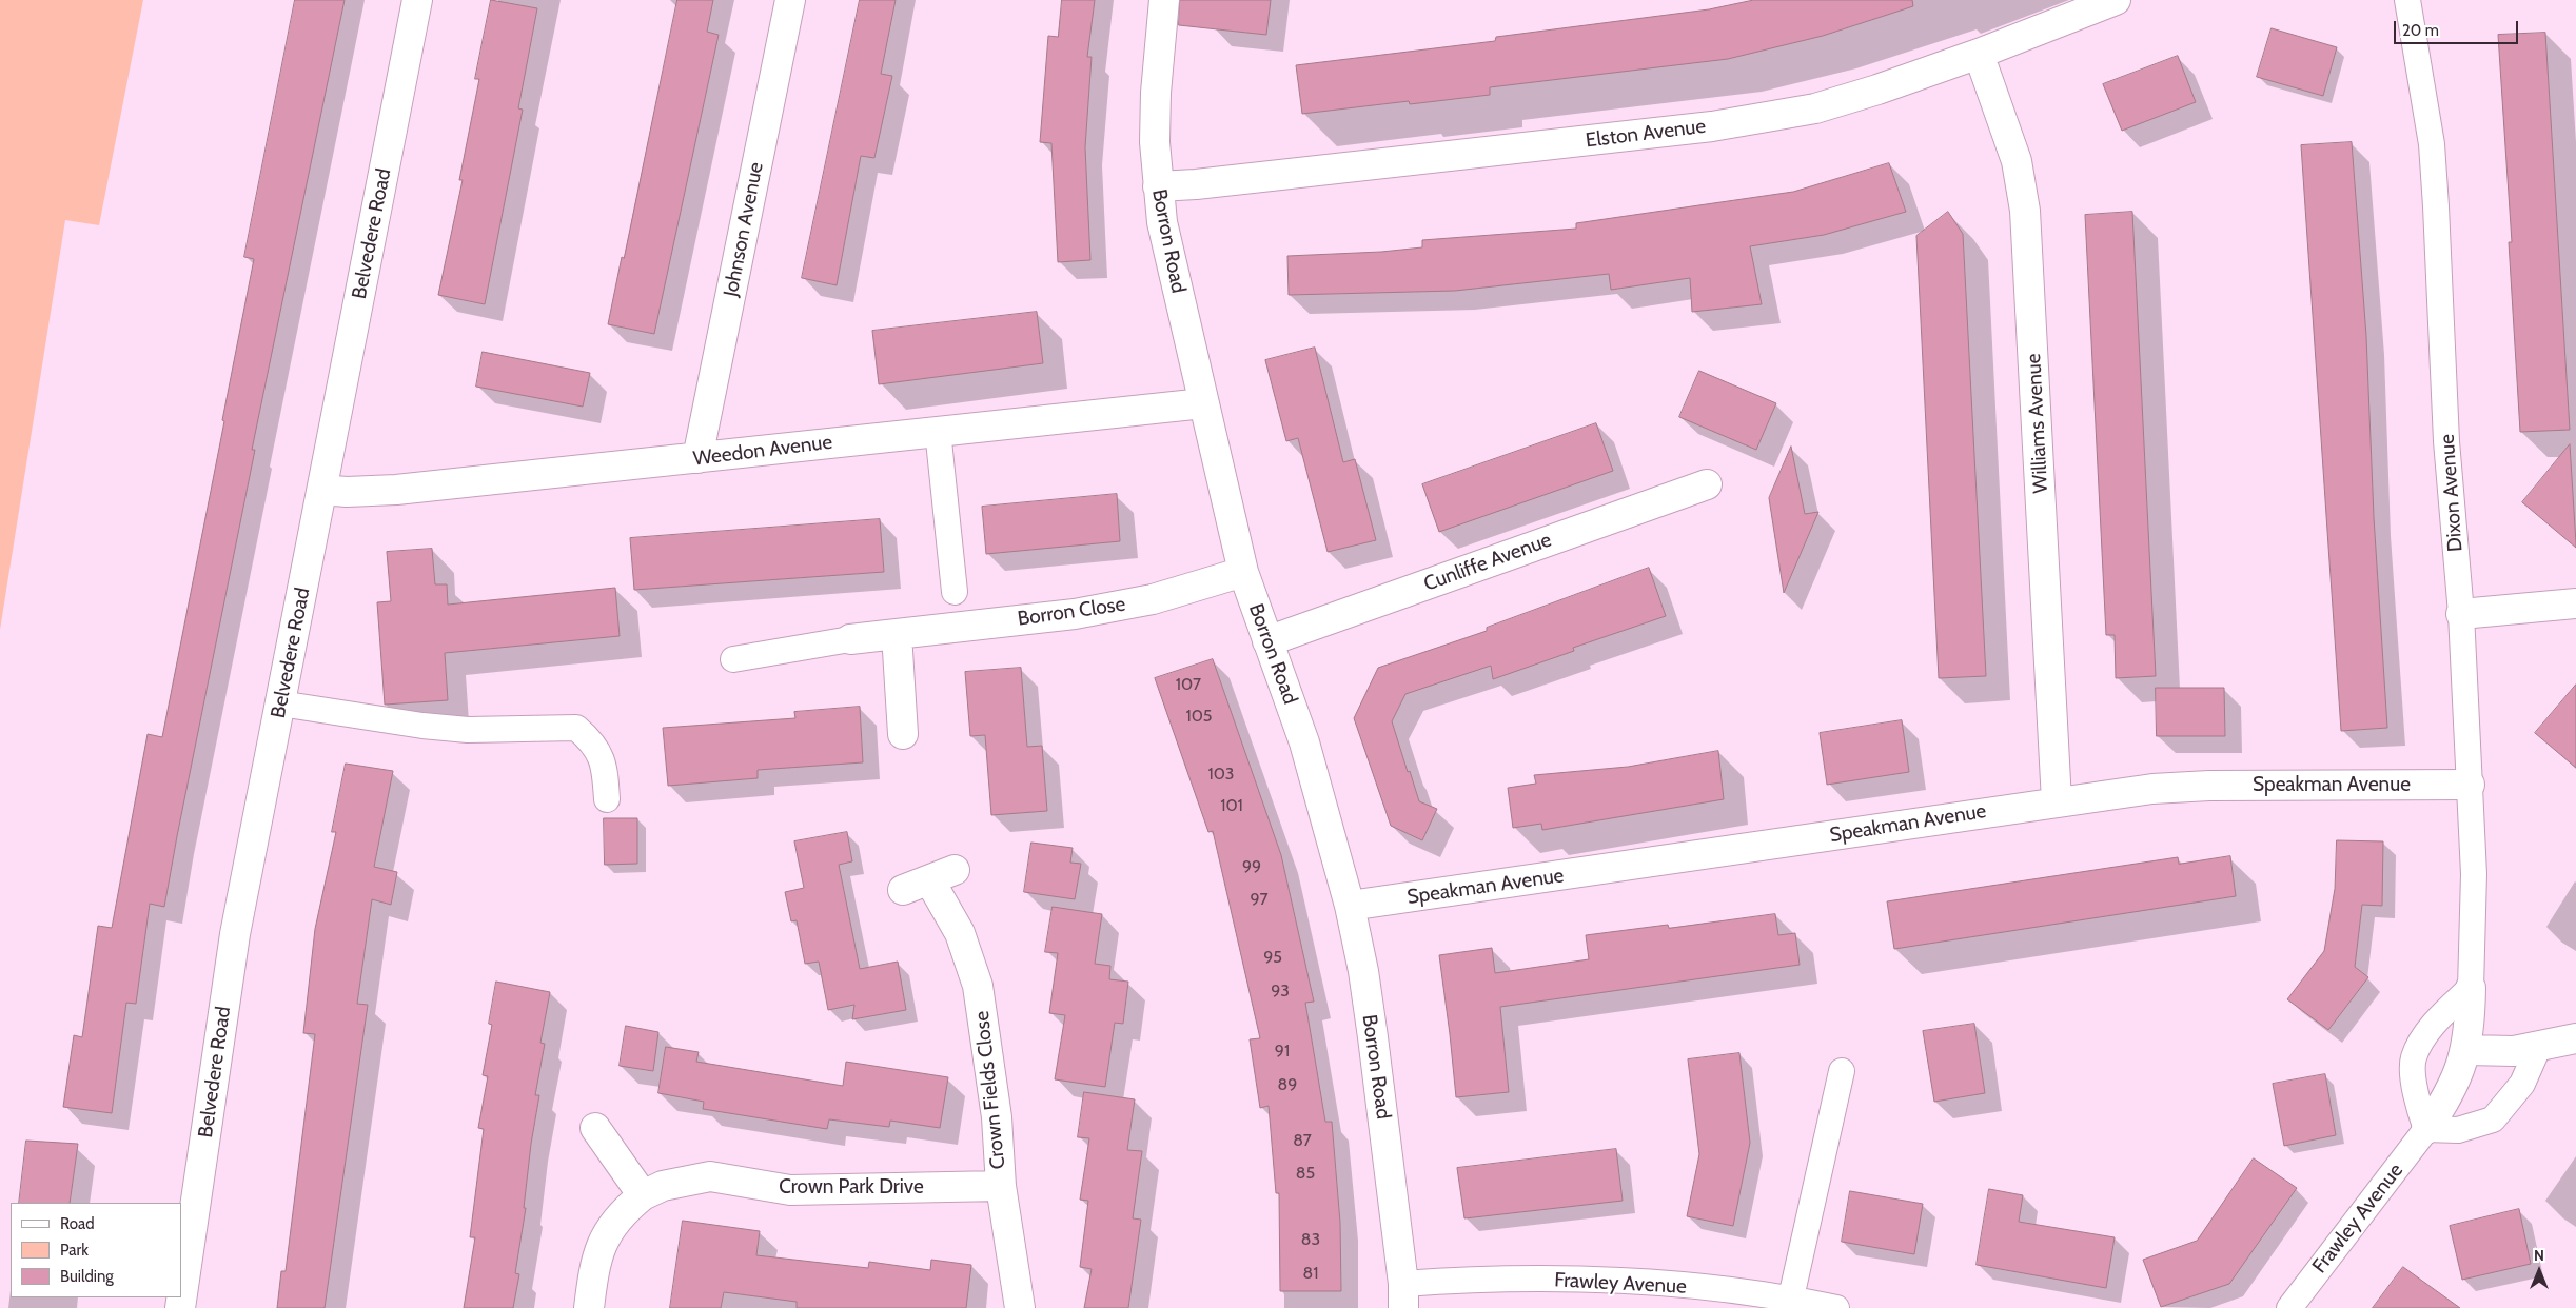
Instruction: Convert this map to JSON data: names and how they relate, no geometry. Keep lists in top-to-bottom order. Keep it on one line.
{"streets":{"street":["Elston Avenue","Johnson Avenue","Belvedere Road","Borron Road","Williams Avenue","Weedon Avenue","Dixon Avenue","Cunliffe Avenue","Borron Close","Speakman Avenue","Crown Fields Close","Crown Park Drive","Frawley Avenue"]},"crossings":[["Elston Avenue","Borron Road"],["Elston Avenue","Williams Avenue"],["Johnson Avenue","Weedon Avenue"],["Belvedere Road","Weedon Avenue"],["Borron Road","Weedon Avenue"],["Borron Road","Cunliffe Avenue"],["Borron Road","Borron Close"],["Borron Road","Speakman Avenue"],["Borron Road","Frawley Avenue"],["Williams Avenue","Speakman Avenue"],["Dixon Avenue","Speakman Avenue"],["Dixon Avenue","Frawley Avenue"],["Crown Fields Close","Crown Park Drive"]],"house_numbers":["107","105","103","101","99","97","95","93","91","89","87","85","83","81"],"legend":["Road","Park","Building"],"scale_bar":"20 m","north":"top"}
